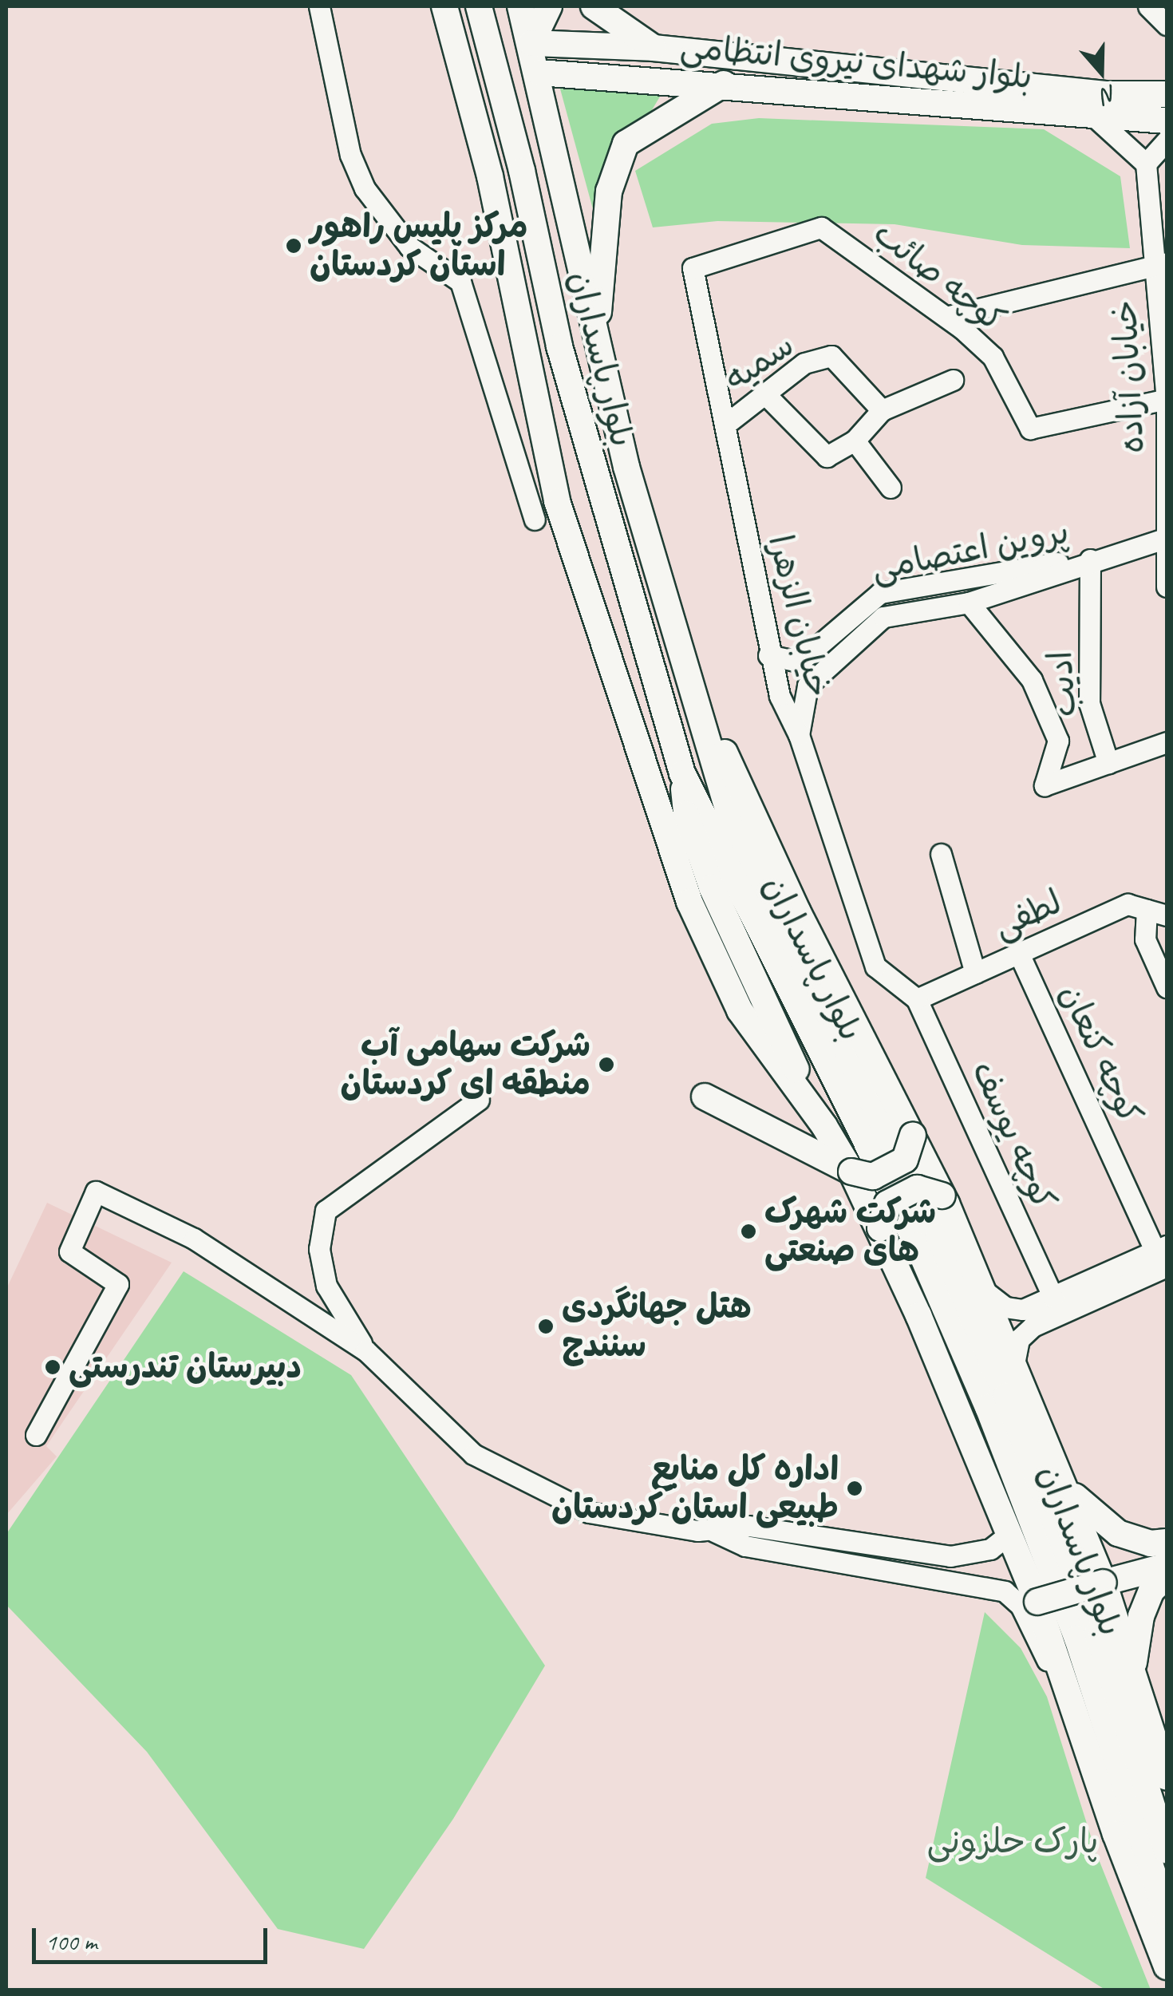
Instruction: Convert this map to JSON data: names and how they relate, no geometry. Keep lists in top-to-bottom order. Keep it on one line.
{"streets":{"main road":["بلوار شهدای نیروی انتظامی","بلوار پاسداران"],"street":["کوچه صائب","سمیه","خیابان آزاده","پروین اعتصامی","خیابان الزهرا","ادیب","لطفی","کوچه کنعان","کوچه یوسف"]},"crossings":[["بلوار شهدای نیروی انتظامی","بلوار پاسداران"],["کوچه صائب","خیابان آزاده"],["کوچه صائب","خیابان الزهرا"],["سمیه","خیابان الزهرا"],["پروین اعتصامی","خیابان الزهرا"],["پروین اعتصامی","ادیب"],["خیابان الزهرا","لطفی"],["خیابان الزهرا","کوچه یوسف"],["لطفی","کوچه کنعان"],["لطفی","کوچه یوسف"]],"parks":["پارک حلزونی"],"places":["مرکز پلیس راهور استان کردستان","شرکت سهامی آب منطقه ای کردستان","شرکت شهرک های صنعتی","هتل جهانگردی سنندج","دبیرستان تندرستی","اداره کل منابع طبیعی استان کردستان"],"scale_bar":"100 m","north":"bottom"}
